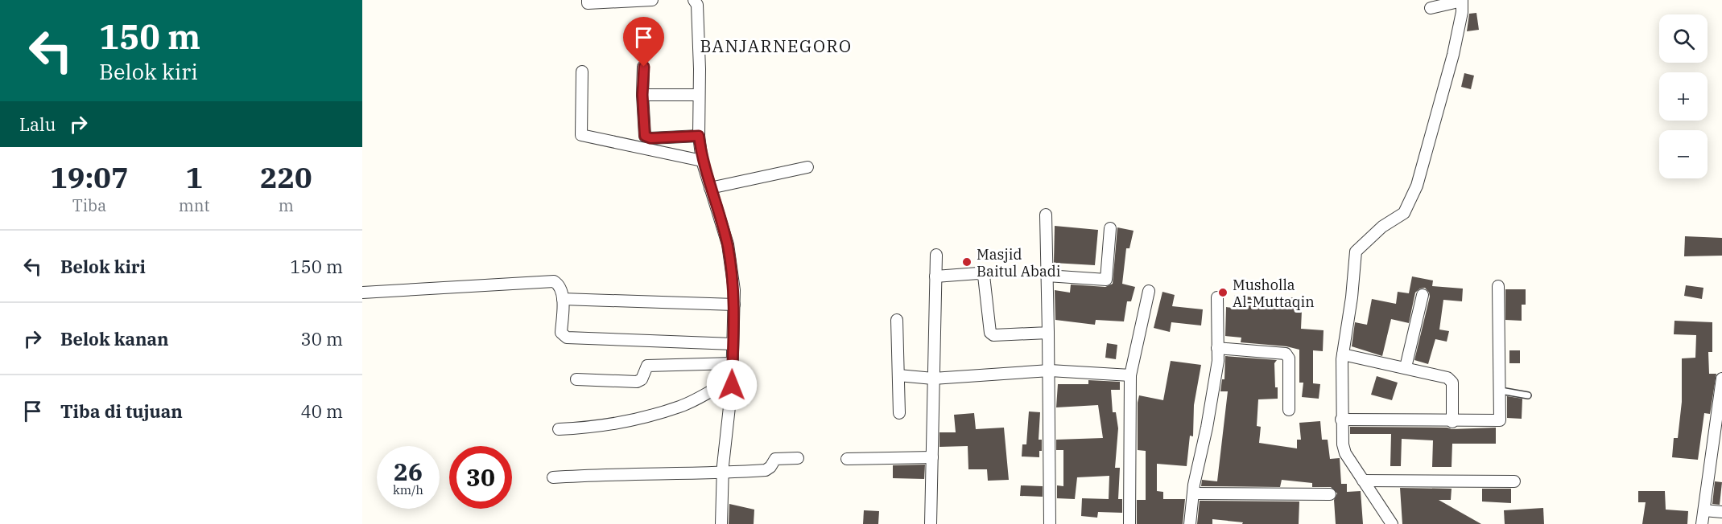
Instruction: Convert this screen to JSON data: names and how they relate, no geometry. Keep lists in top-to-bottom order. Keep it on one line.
{"districts":["BANJARNEGORO"],"places":["Masjid Baitul Abadi","Musholla Al-Muttaqin"],"page":{"turn":["150 m","Belok kiri"],"map_buttons":["+","−"],"then":"Lalu","eta":["19:07","Tiba","1","mnt","220","m"],"list":[{"name":"Belok kiri","value":"150 m"},{"name":"Belok kanan","value":"30 m"},{"name":"Tiba di tujuan","value":"40 m"}],"speed":"26 km/h","limit":"30"}}
